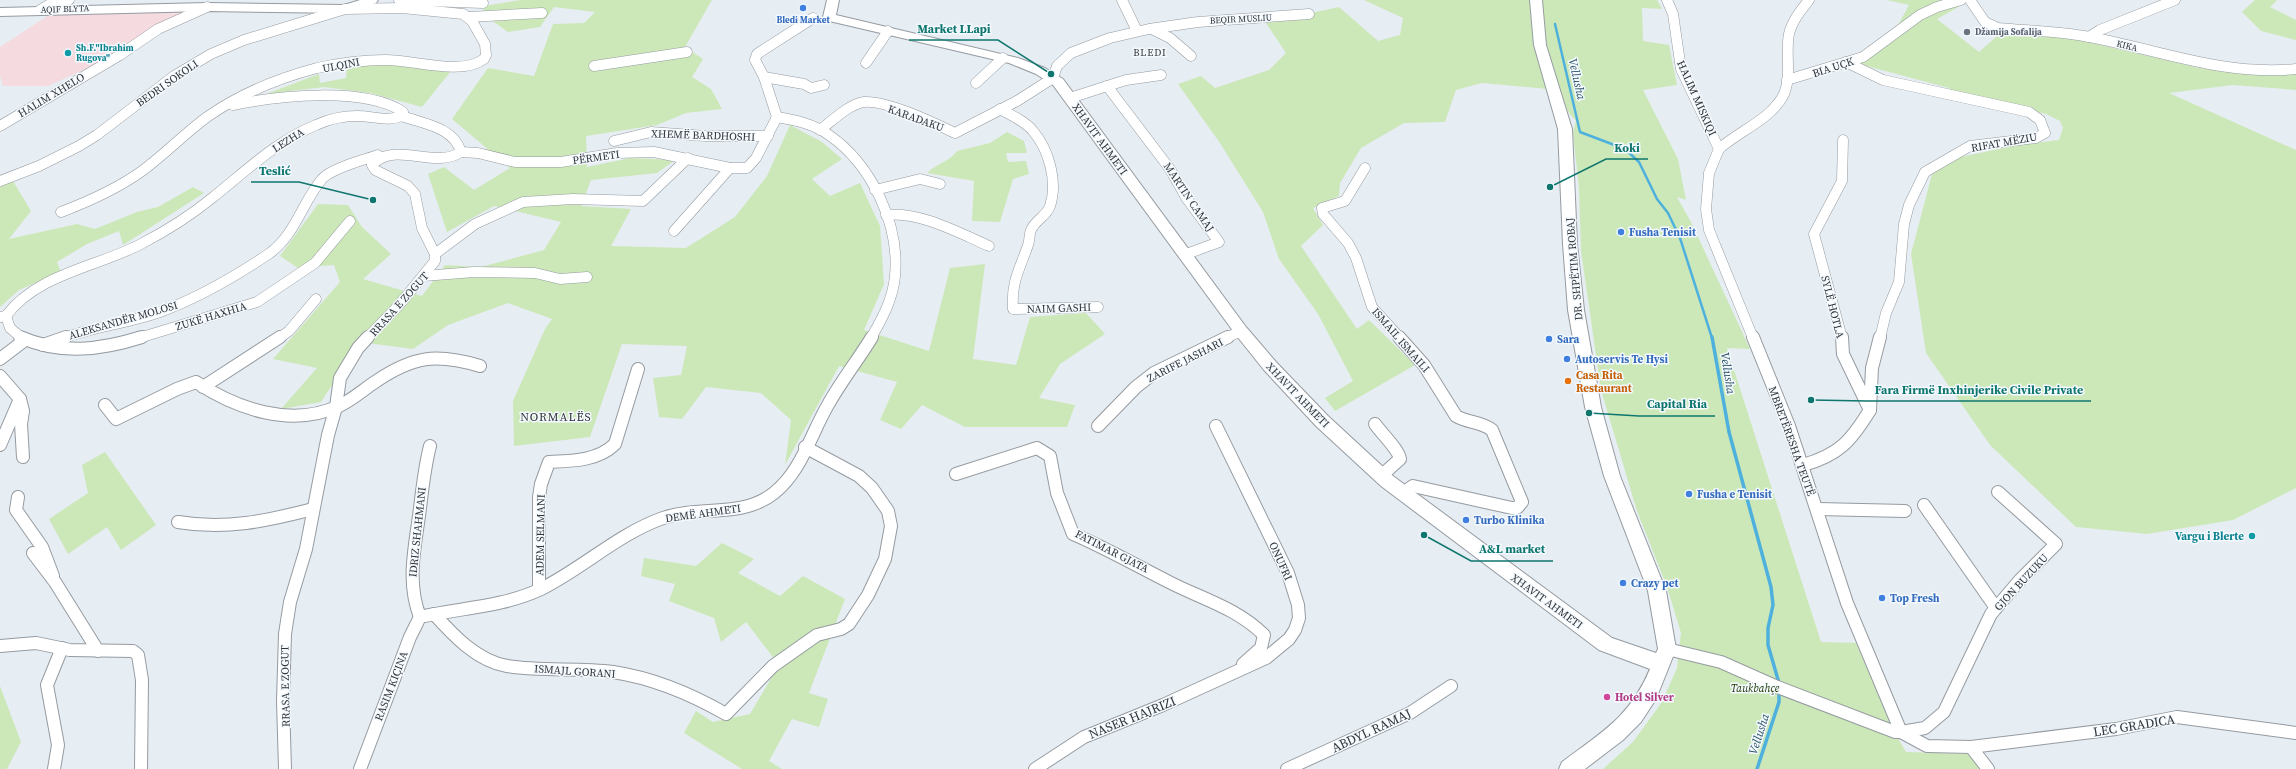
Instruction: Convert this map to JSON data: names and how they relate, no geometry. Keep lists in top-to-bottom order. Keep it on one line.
{"streets":{"street":["AQIF BLYTA","BEQIR MUSLIU","KIKA","ULQINI","BIA UÇK","BEDRI SOKOLI","HALIM XHELO","HALIM MISKIQI","KARADAKU","XHEMË BARDHOSHI","XHAVIT AHMETI","LEZHA","RIFAT MËZIU","PËRMETI","MARTIN CAMAJ","DR. SHPËTIM ROBAJ","RRASA E ZOGUT","SYLË HOTLA","NAIM GASHI","ZUKË HAXHIA","ALEKSANDËR MOLOSI","ISMAIL ISMAILI","ZARIFE JASHARI","MBRETËRESHA TEUTË","DEMË AHMETI","IDRIZ SHAHMANI","ADEM SELMANI","FATIMAR GJATA","ONUFRI","GJON BUZUKU","ISMAJL GORANI","RASIM KIÇINA","NASER HAJRIZI","LEC GRADICA","ABDYL RAMAJ"]},"crossings":[["AQIF BLYTA","BEDRI SOKOLI"],["AQIF BLYTA","HALIM XHELO"],["BEQIR MUSLIU","KARADAKU"],["BEQIR MUSLIU","XHAVIT AHMETI"],["BIA UÇK","RIFAT MËZIU"],["HALIM MISKIQI","MBRETËRESHA TEUTË"],["KARADAKU","XHAVIT AHMETI"],["KARADAKU","NAIM GASHI"],["KARADAKU","DEMË AHMETI"],["XHEMË BARDHOSHI","PËRMETI"],["XHAVIT AHMETI","MARTIN CAMAJ"],["XHAVIT AHMETI","DR. SHPËTIM ROBAJ"],["XHAVIT AHMETI","ISMAIL ISMAILI"],["XHAVIT AHMETI","ZARIFE JASHARI"],["XHAVIT AHMETI","LEC GRADICA"],["RIFAT MËZIU","SYLË HOTLA"],["PËRMETI","DEMË AHMETI"],["DR. SHPËTIM ROBAJ","LEC GRADICA"],["ZUKË HAXHIA","ALEKSANDËR MOLOSI"],["MBRETËRESHA TEUTË","GJON BUZUKU"],["MBRETËRESHA TEUTË","LEC GRADICA"],["DEMË AHMETI","ADEM SELMANI"],["DEMË AHMETI","ISMAJL GORANI"],["IDRIZ SHAHMANI","RASIM KIÇINA"],["FATIMAR GJATA","ONUFRI"],["FATIMAR GJATA","NASER HAJRIZI"],["ONUFRI","NASER HAJRIZI"],["GJON BUZUKU","LEC GRADICA"]],"districts":["BLEDI","NORMALËS"],"water":["Vellusha"],"parks":["Taukbahçe"],"places":["Bledi Market","Džamija Sofalija","Sh.F.\"Ibrahim Rugova\"","Market LLapi","Koki","Teslić","Fusha Tenisit","Sara","Autoservis Te Hysi","Casa Rita Restaurant","Fara Firmë Inxhinjerike Civile Private","Capital Ria","Fusha e Tenisit","Turbo Klinika","A&L market","Vargu i Blerte","Crazy pet","Top Fresh","Hotel Silver"]}
